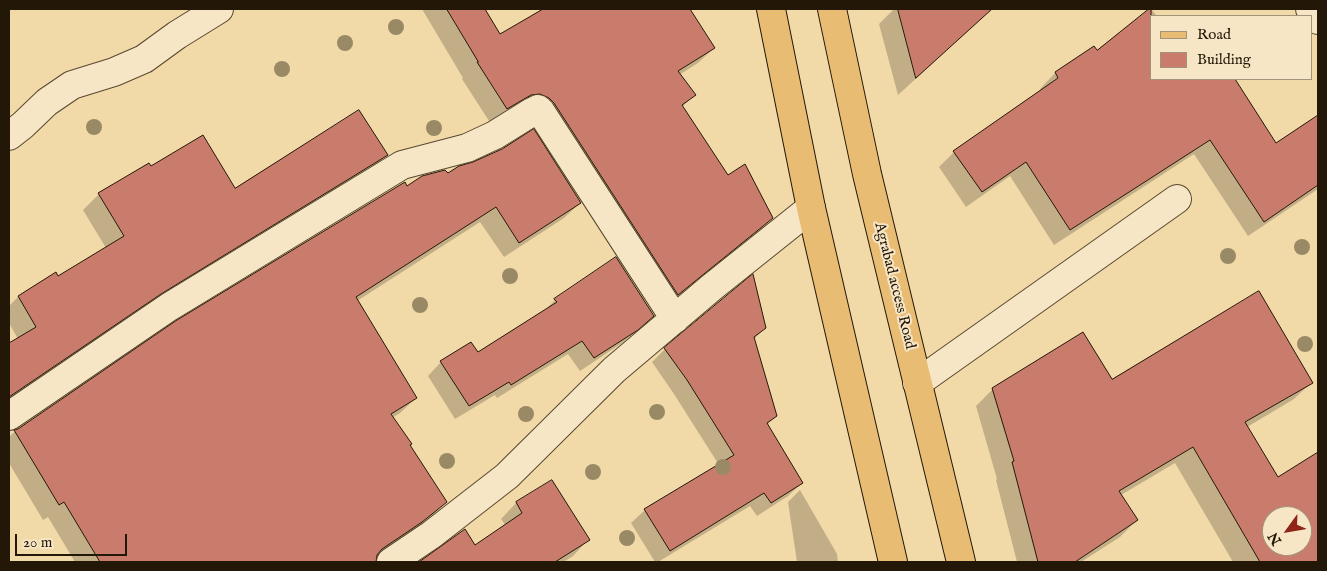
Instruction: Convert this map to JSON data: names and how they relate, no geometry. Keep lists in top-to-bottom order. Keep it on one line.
{"streets":{"main road":["Agrabad access Road"]},"legend":["Road","Building"],"scale_bar":"20 m","north":"bottom left"}
